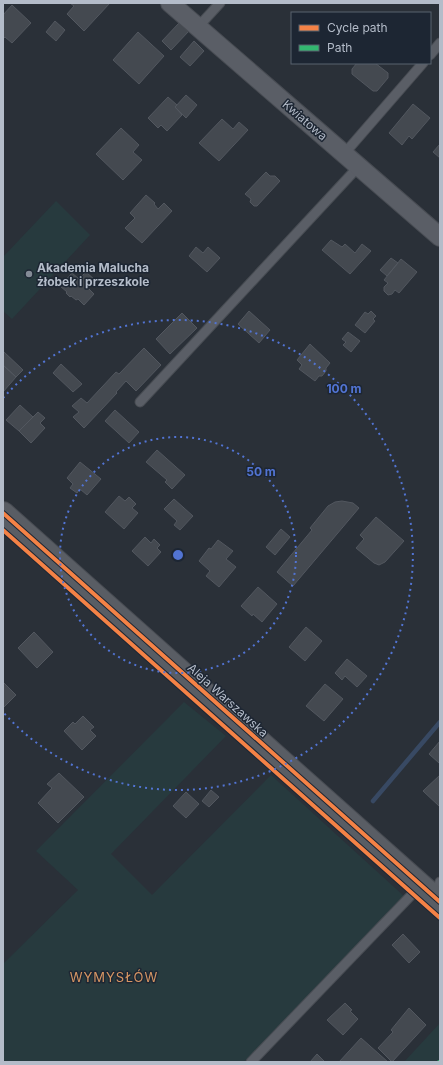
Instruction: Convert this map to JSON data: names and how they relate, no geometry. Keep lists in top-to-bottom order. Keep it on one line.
{"streets":{"street":["Kwiatowa","Aleja Warszawska"]},"districts":["WYMYSŁÓW"],"places":["Akademia Malucha żłobek i przeszkole"],"legend":["Cycle path","Path"],"rings":["100 m","50 m"]}
